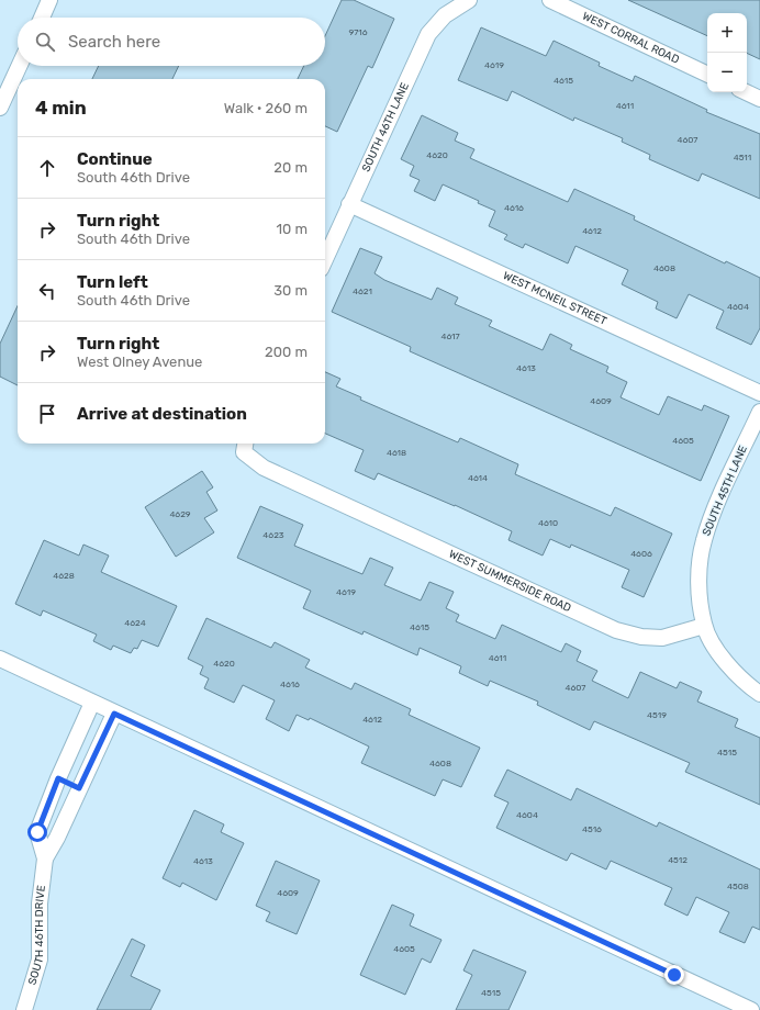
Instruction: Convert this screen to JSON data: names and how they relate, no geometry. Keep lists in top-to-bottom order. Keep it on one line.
{"streets":{"street":["WEST CORRAL ROAD","SOUTH 46TH LANE","WEST MCNEIL STREET","SOUTH 45TH LANE","WEST SUMMERSIDE ROAD","SOUTH 46TH DRIVE"]},"crossings":[["SOUTH 46TH LANE","WEST MCNEIL STREET"],["SOUTH 45TH LANE","WEST SUMMERSIDE ROAD"]],"house_numbers":["9716","4619","4615","4611","4607","4620","4511","4616","4612","4608","4621","4604","4617","4613","4609","4605","4618","4614","4629","4610","4623","4606","4628","4619","4624","4615","4611","4620","4616","4607","4519","4612","4515","4608","4604","4516","4512","4613","4508","4609","4605","4515"],"page":{"map_buttons":["+","−"],"search":"Search here","heading":["4 min","Walk · 260 m"],"list":[["Continue","South 46th Drive","20 m"],["Turn right","South 46th Drive","10 m"],["Turn left","South 46th Drive","30 m"],["Turn right","West Olney Avenue","200 m"],"Arrive at destination"]}}
